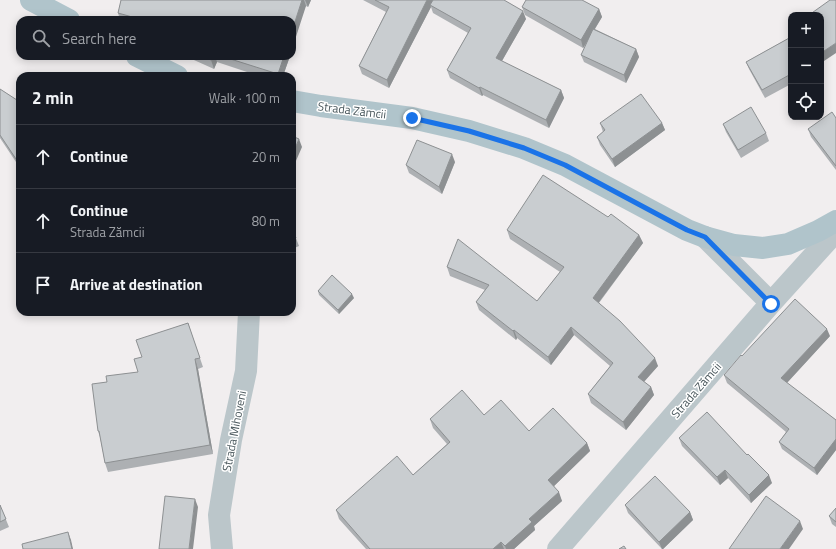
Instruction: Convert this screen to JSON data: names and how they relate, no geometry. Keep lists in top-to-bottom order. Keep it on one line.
{"streets":{"main road":["Strada Zămcii"],"street":["Strada Mihoveni"]},"page":{"map_buttons":["+","−"],"search":"Search here","heading":["2 min","Walk · 100 m"],"list":[["Continue","20 m"],["Continue","Strada Zămcii","80 m"],"Arrive at destination"]}}
